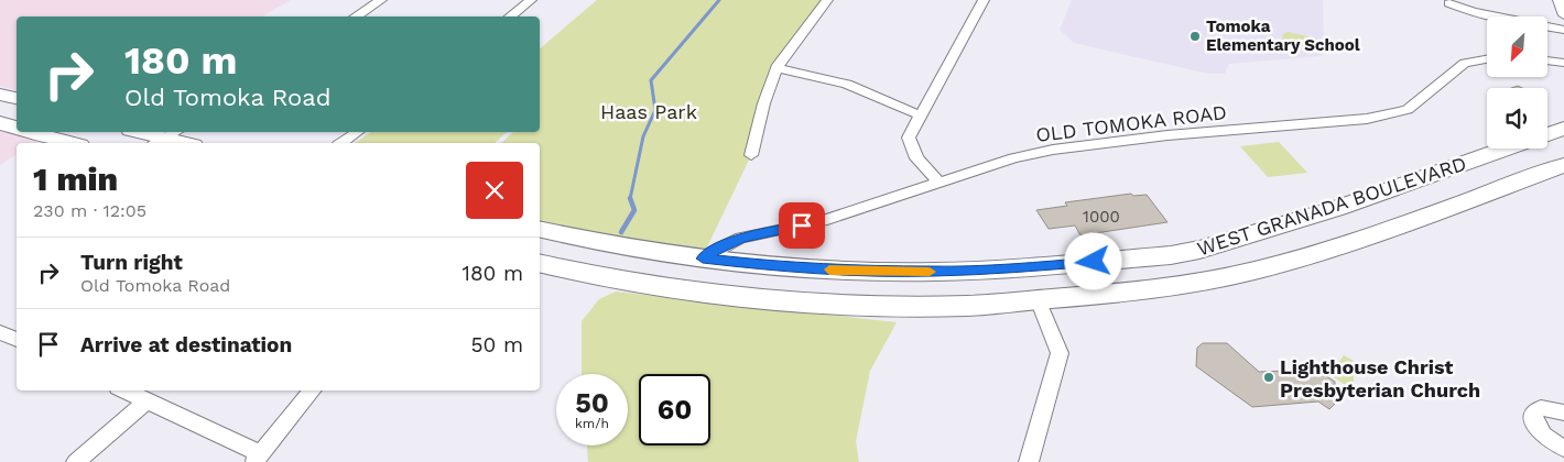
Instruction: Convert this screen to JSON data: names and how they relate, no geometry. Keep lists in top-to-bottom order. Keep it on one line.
{"streets":{"main road":["WEST GRANADA BOULEVARD"],"street":["OLD TOMOKA ROAD"]},"crossings":[["OLD TOMOKA ROAD","WEST GRANADA BOULEVARD"]],"parks":["Haas Park"],"places":["Tomoka Elementary School","Lighthouse Christ Presbyterian Church"],"house_numbers":["1000"],"north":"bottom left","page":{"turn":["180 m","Old Tomoka Road"],"heading":["1 min","230 m · 12:05"],"list":[{"name":"Turn right","note":"Old Tomoka Road","value":"180 m"},{"name":"Arrive at destination","value":"50 m"}],"speed":"50 km/h","limit":"60"}}
